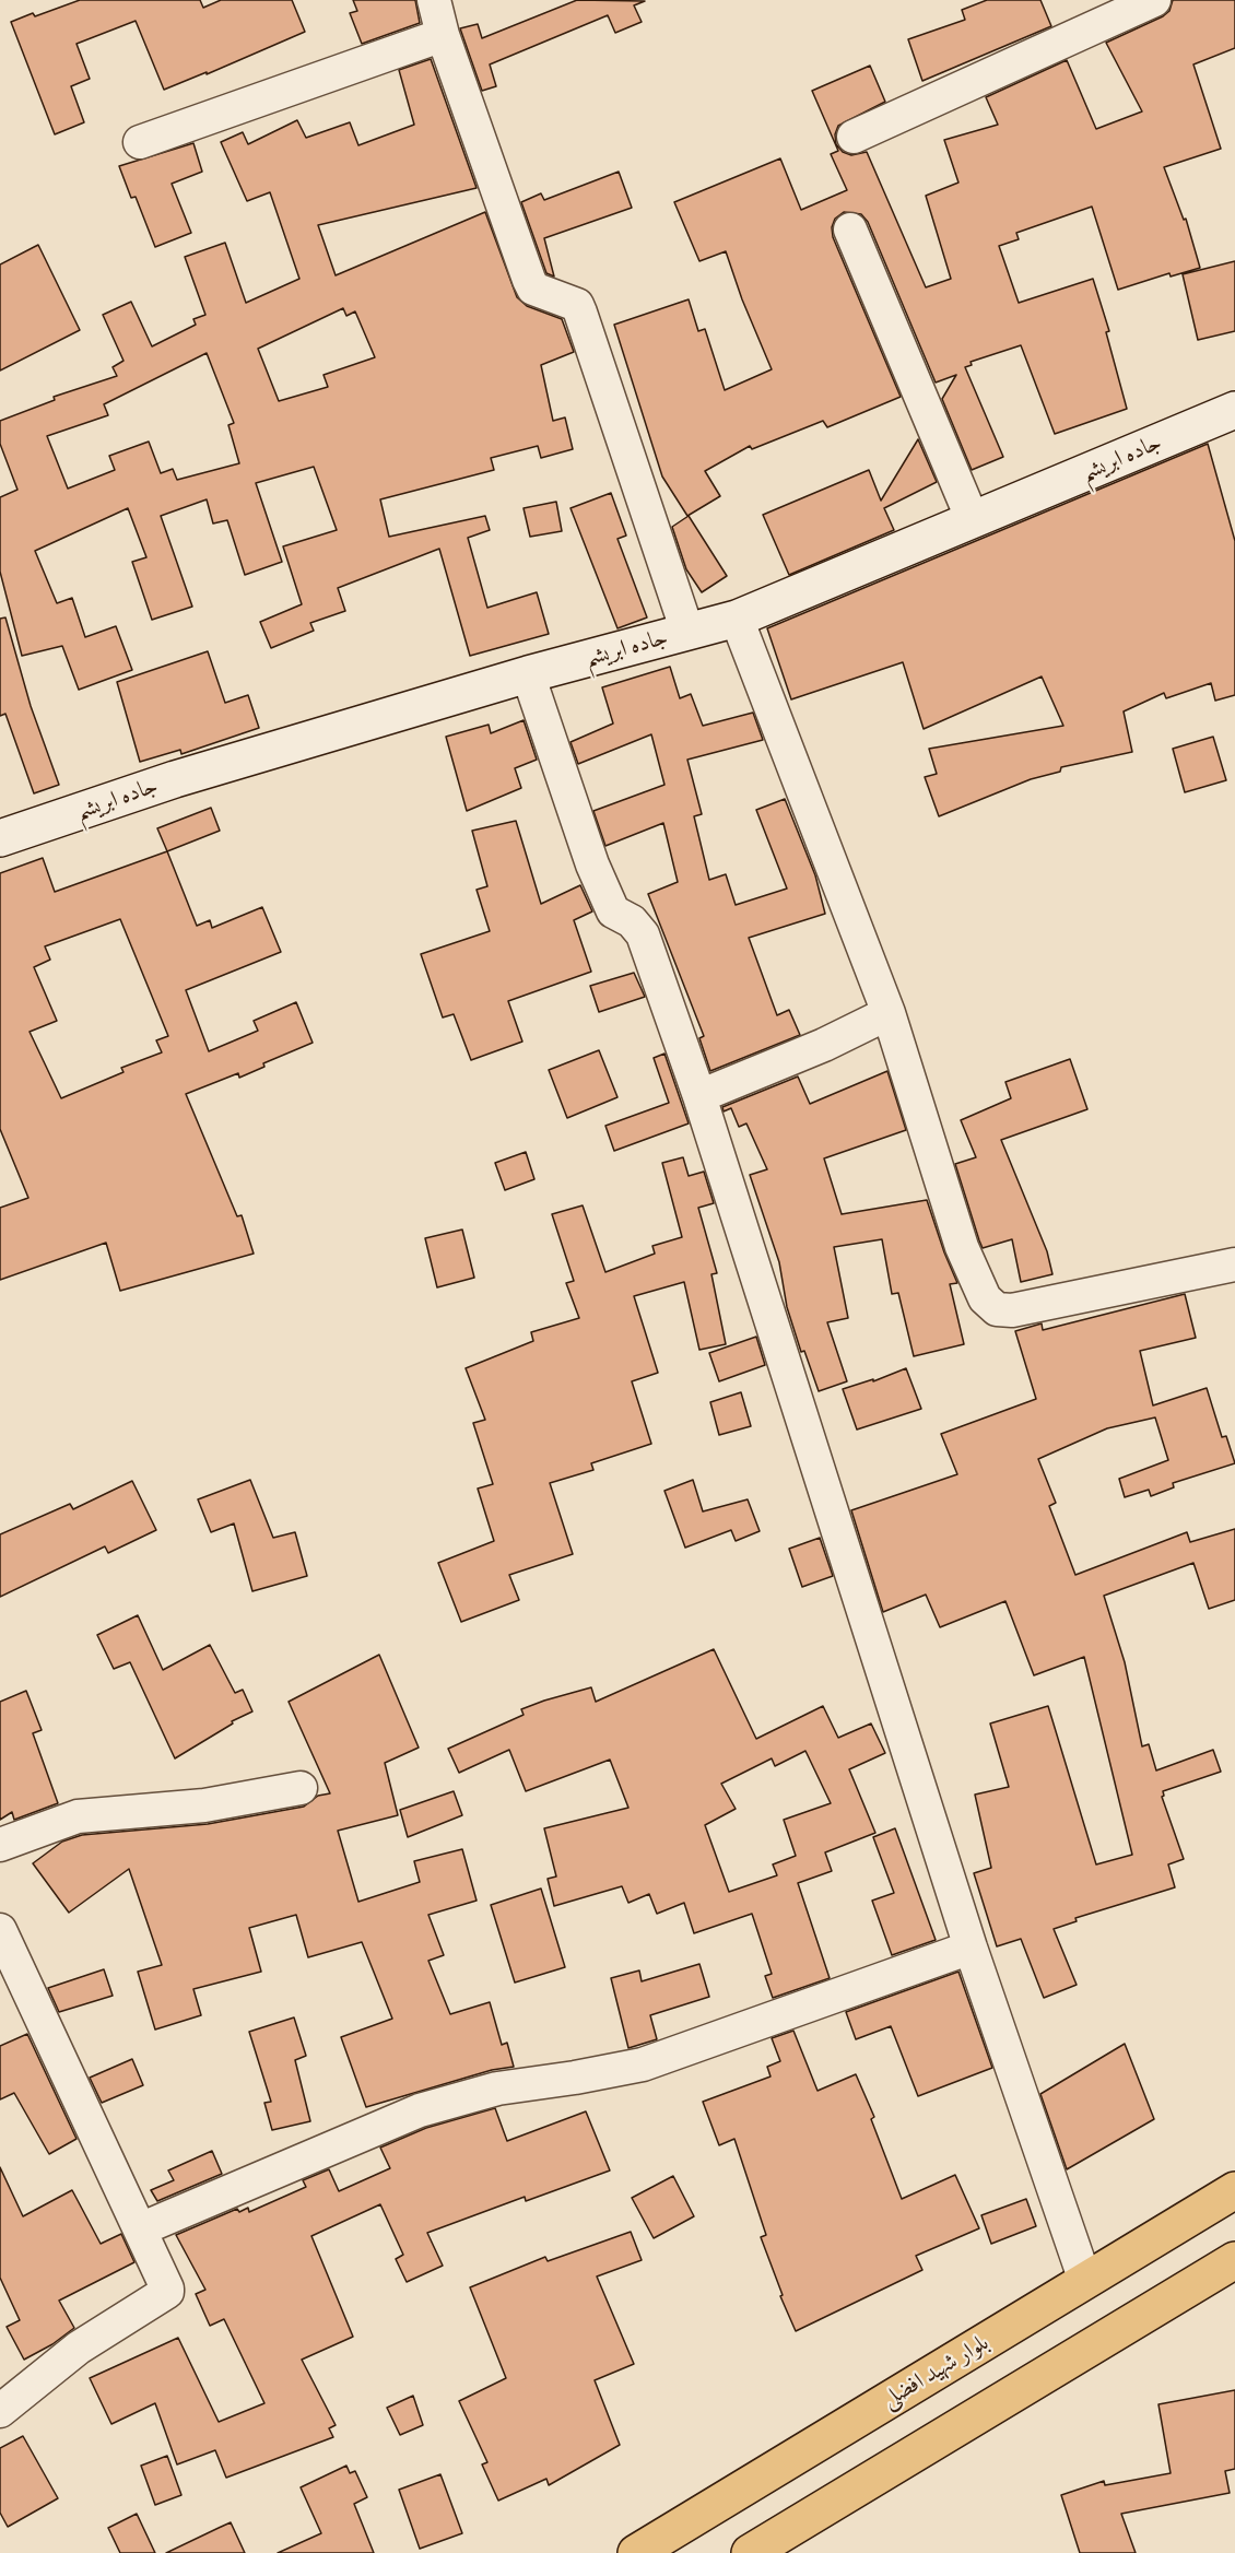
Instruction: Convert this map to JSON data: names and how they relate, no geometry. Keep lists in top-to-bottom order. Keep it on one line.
{"streets":{"main road":["جاده ابریشم","بلوار شهید افضلی"]}}
